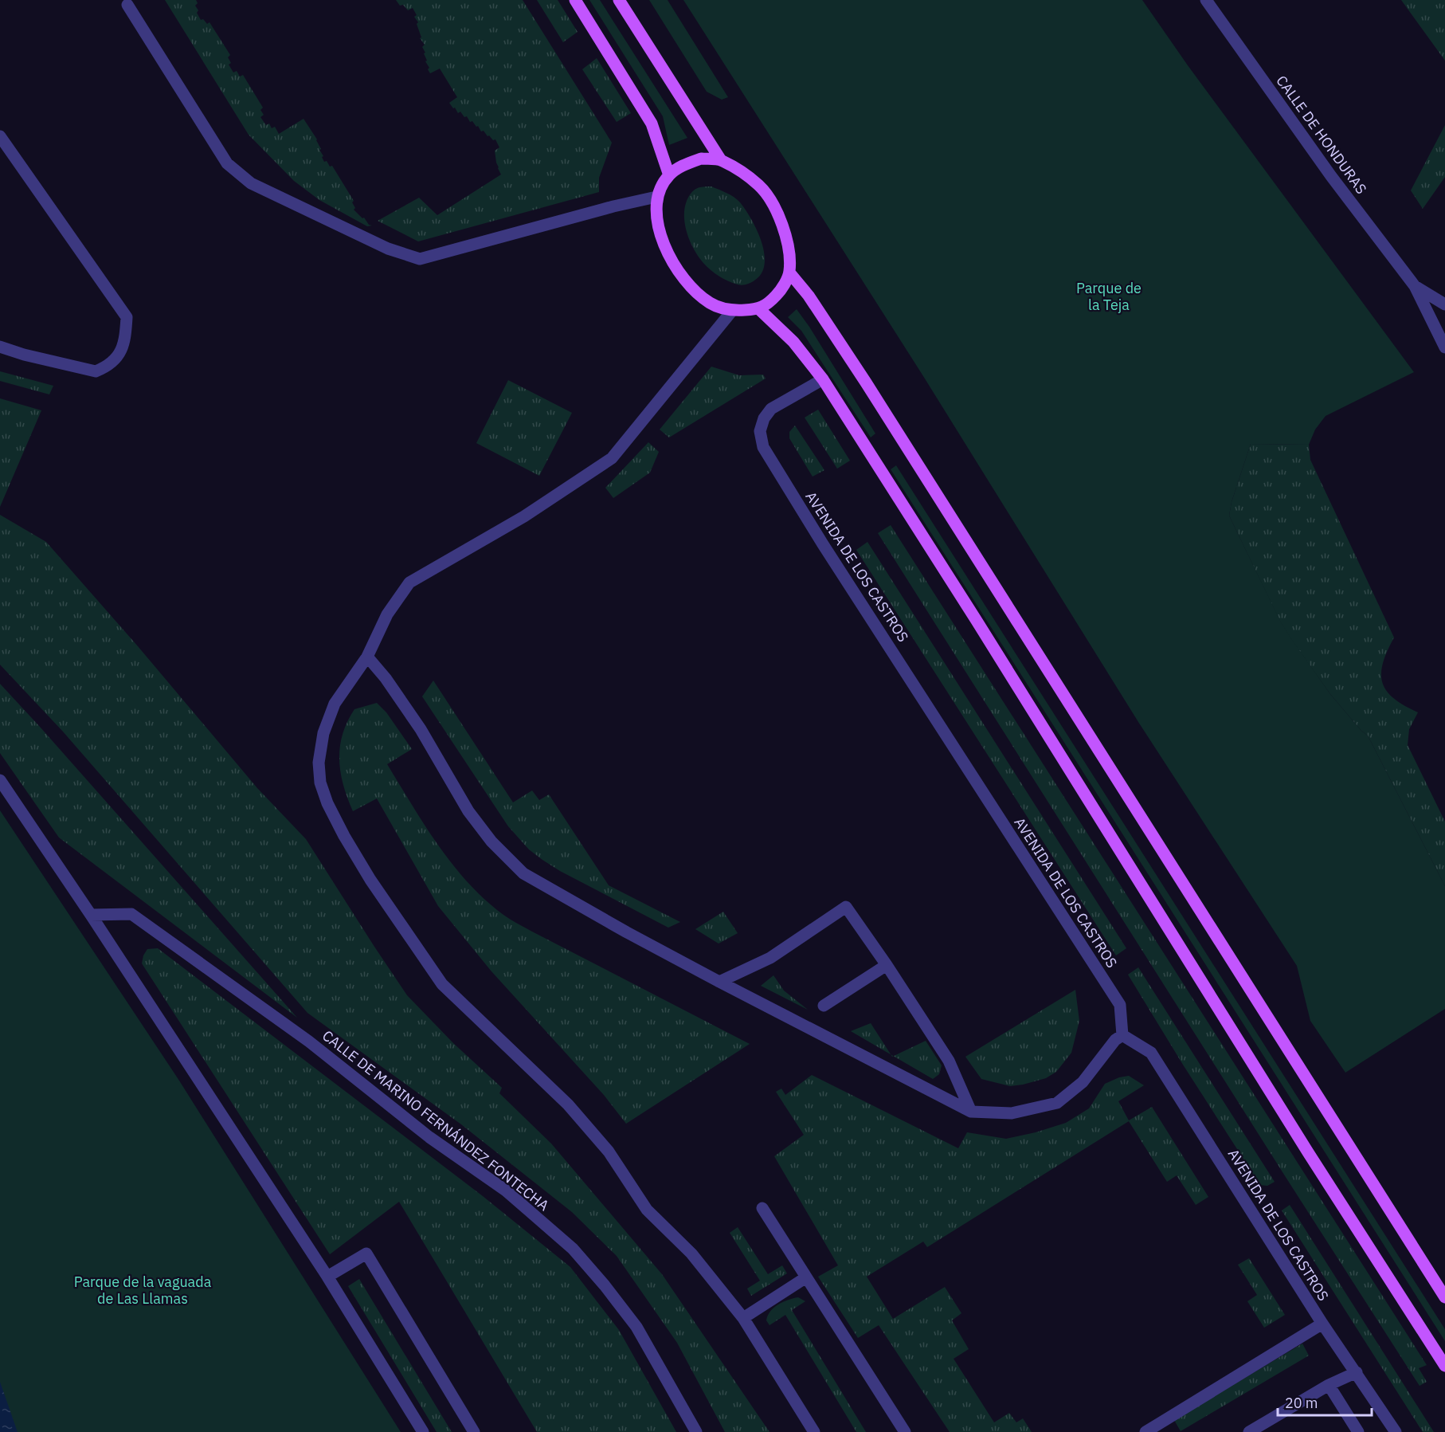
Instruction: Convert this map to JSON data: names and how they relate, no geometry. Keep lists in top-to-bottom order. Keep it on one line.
{"streets":{"street":["CALLE DE HONDURAS","AVENIDA DE LOS CASTROS","CALLE DE MARINO FERNÁNDEZ FONTECHA"]},"parks":["Parque de la Teja","Parque de la vaguada de Las Llamas"],"scale_bar":"20 m"}
